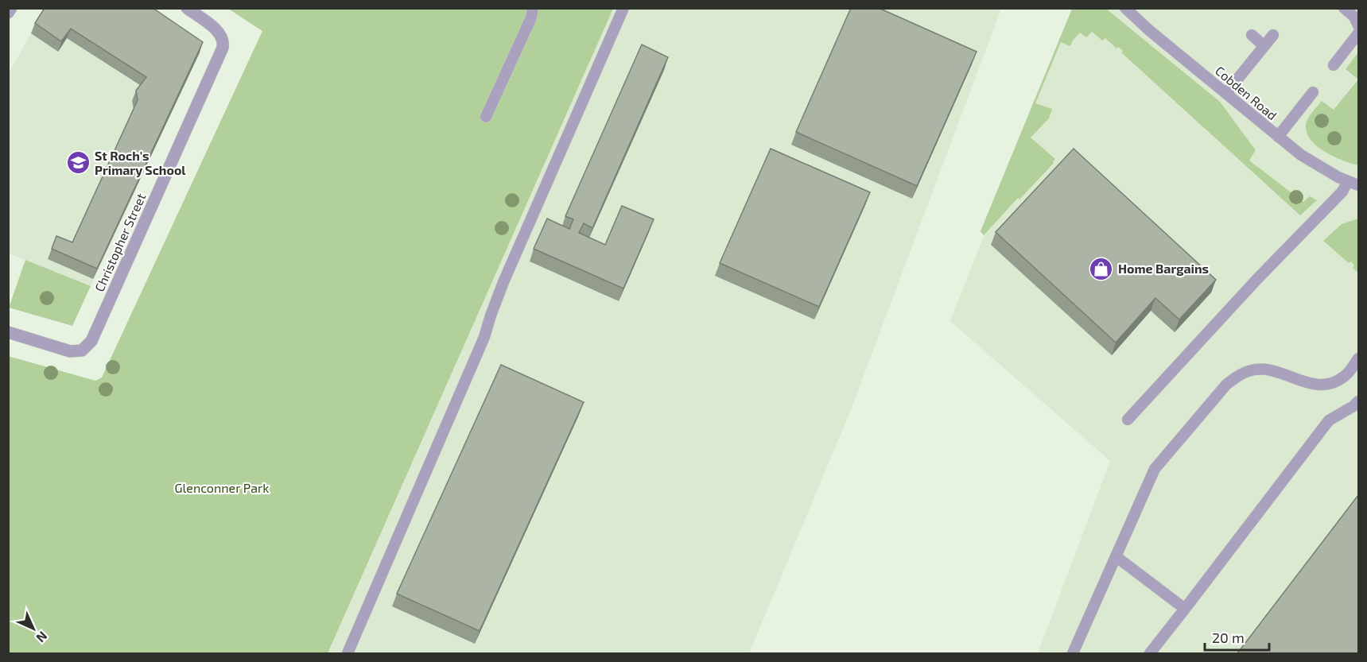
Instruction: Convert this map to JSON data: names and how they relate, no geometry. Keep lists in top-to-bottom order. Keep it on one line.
{"streets":{"street":["Christopher Street"],"lane":["Cobden Road"]},"parks":["Glenconner Park"],"places":{"school or university":["St Roch's Primary School"],"shop":["Home Bargains"]},"scale_bar":"20 m","north":"bottom right"}
